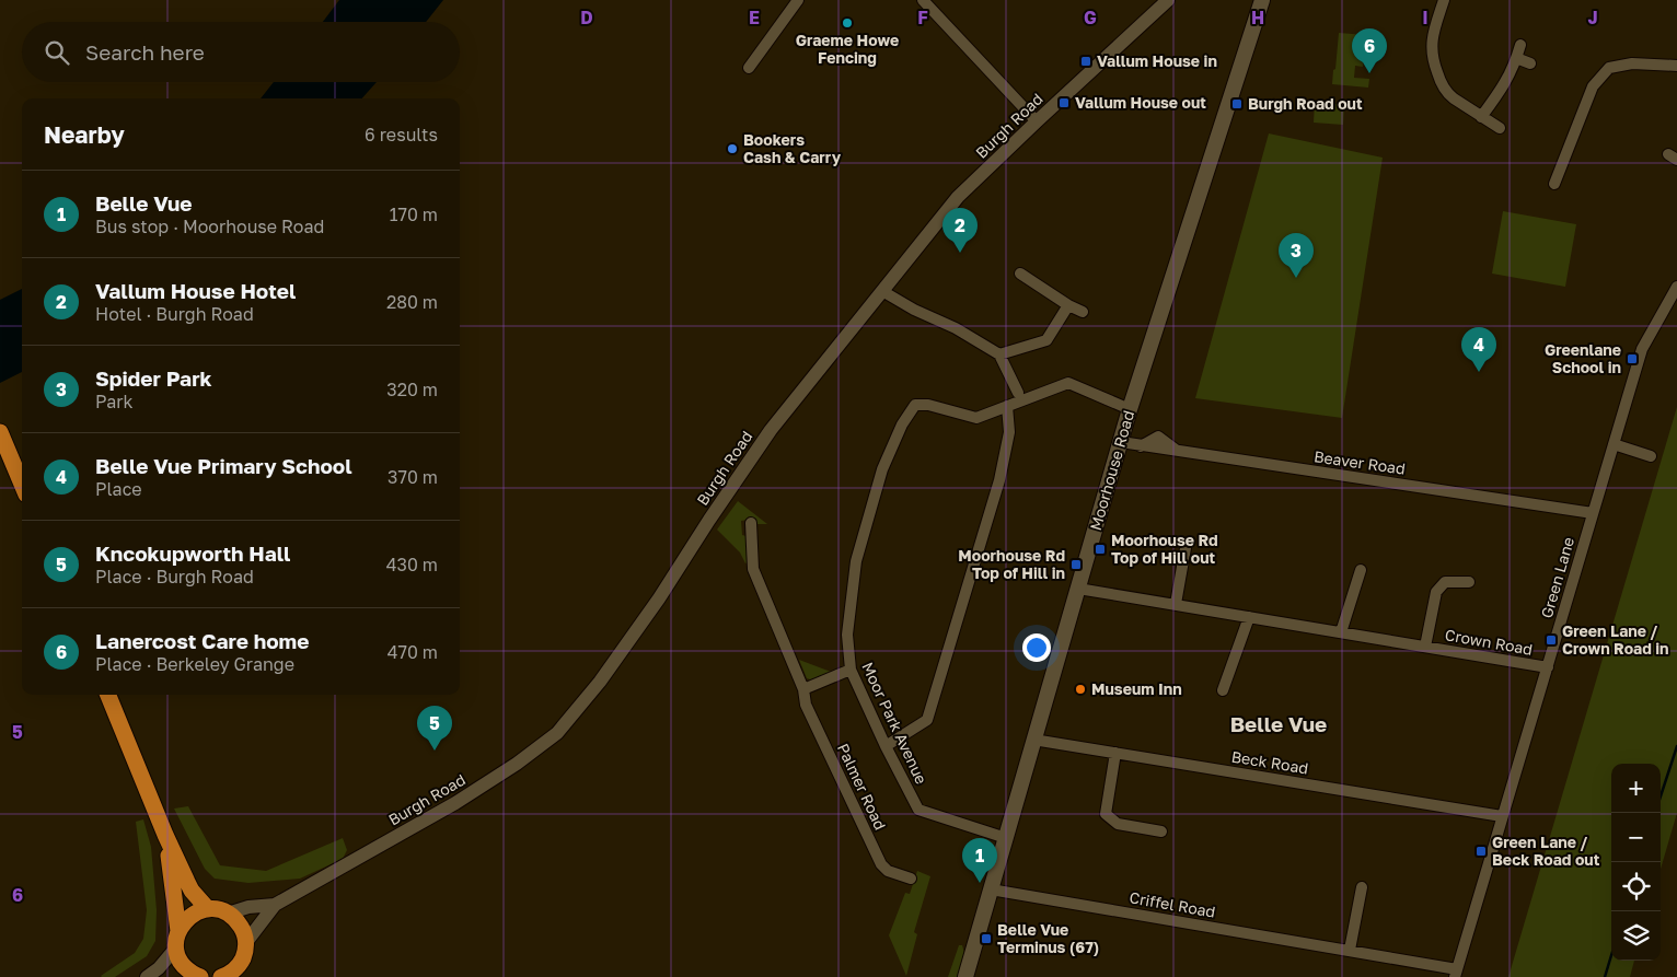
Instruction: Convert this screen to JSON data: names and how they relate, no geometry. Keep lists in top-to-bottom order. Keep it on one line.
{"streets":{"main road":["Moorhouse Road"],"street":["Burgh Road","Beaver Road","Green Lane","Crown Road","Moor Park Avenue","Beck Road","Palmer Road","Criffel Road"]},"crossings":[["Beaver Road","Moorhouse Road"],["Beaver Road","Green Lane"],["Moorhouse Road","Crown Road"],["Moorhouse Road","Moor Park Avenue"],["Moorhouse Road","Beck Road"],["Moorhouse Road","Criffel Road"],["Green Lane","Crown Road"],["Green Lane","Beck Road"],["Green Lane","Criffel Road"]],"districts":["Belle Vue"],"places":{"other":["Graeme Howe Fencing","Bookers Cash & Carry","Museum Inn"],"transit":["Vallum House in","Vallum House out","Burgh Road out","Greenlane School in","Moorhouse Rd Top of Hill out","Moorhouse Rd Top of Hill in","Green Lane / Crown Road in","Green Lane / Beck Road out","Belle Vue Terminus (67)"]},"page":{"search":"Search here","pins":["6","2","3","4","5","1"],"heading":["Nearby","6 results"],"list":[{"mark":"1","name":"Belle Vue","note":"Bus stop · Moorhouse Road","value":"170 m"},{"mark":"2","name":"Vallum House Hotel","note":"Hotel · Burgh Road","value":"280 m"},{"mark":"3","name":"Spider Park","note":"Park","value":"320 m"},{"mark":"4","name":"Belle Vue Primary School","note":"Place","value":"370 m"},{"mark":"5","name":"Kncokupworth Hall","note":"Place · Burgh Road","value":"430 m"},{"mark":"6","name":"Lanercost Care home","note":"Place · Berkeley Grange","value":"470 m"}],"map_buttons":["+","−"]},"grid":{"columns":["D","E","F","G","H","I","J"],"rows":["5","6"]}}
